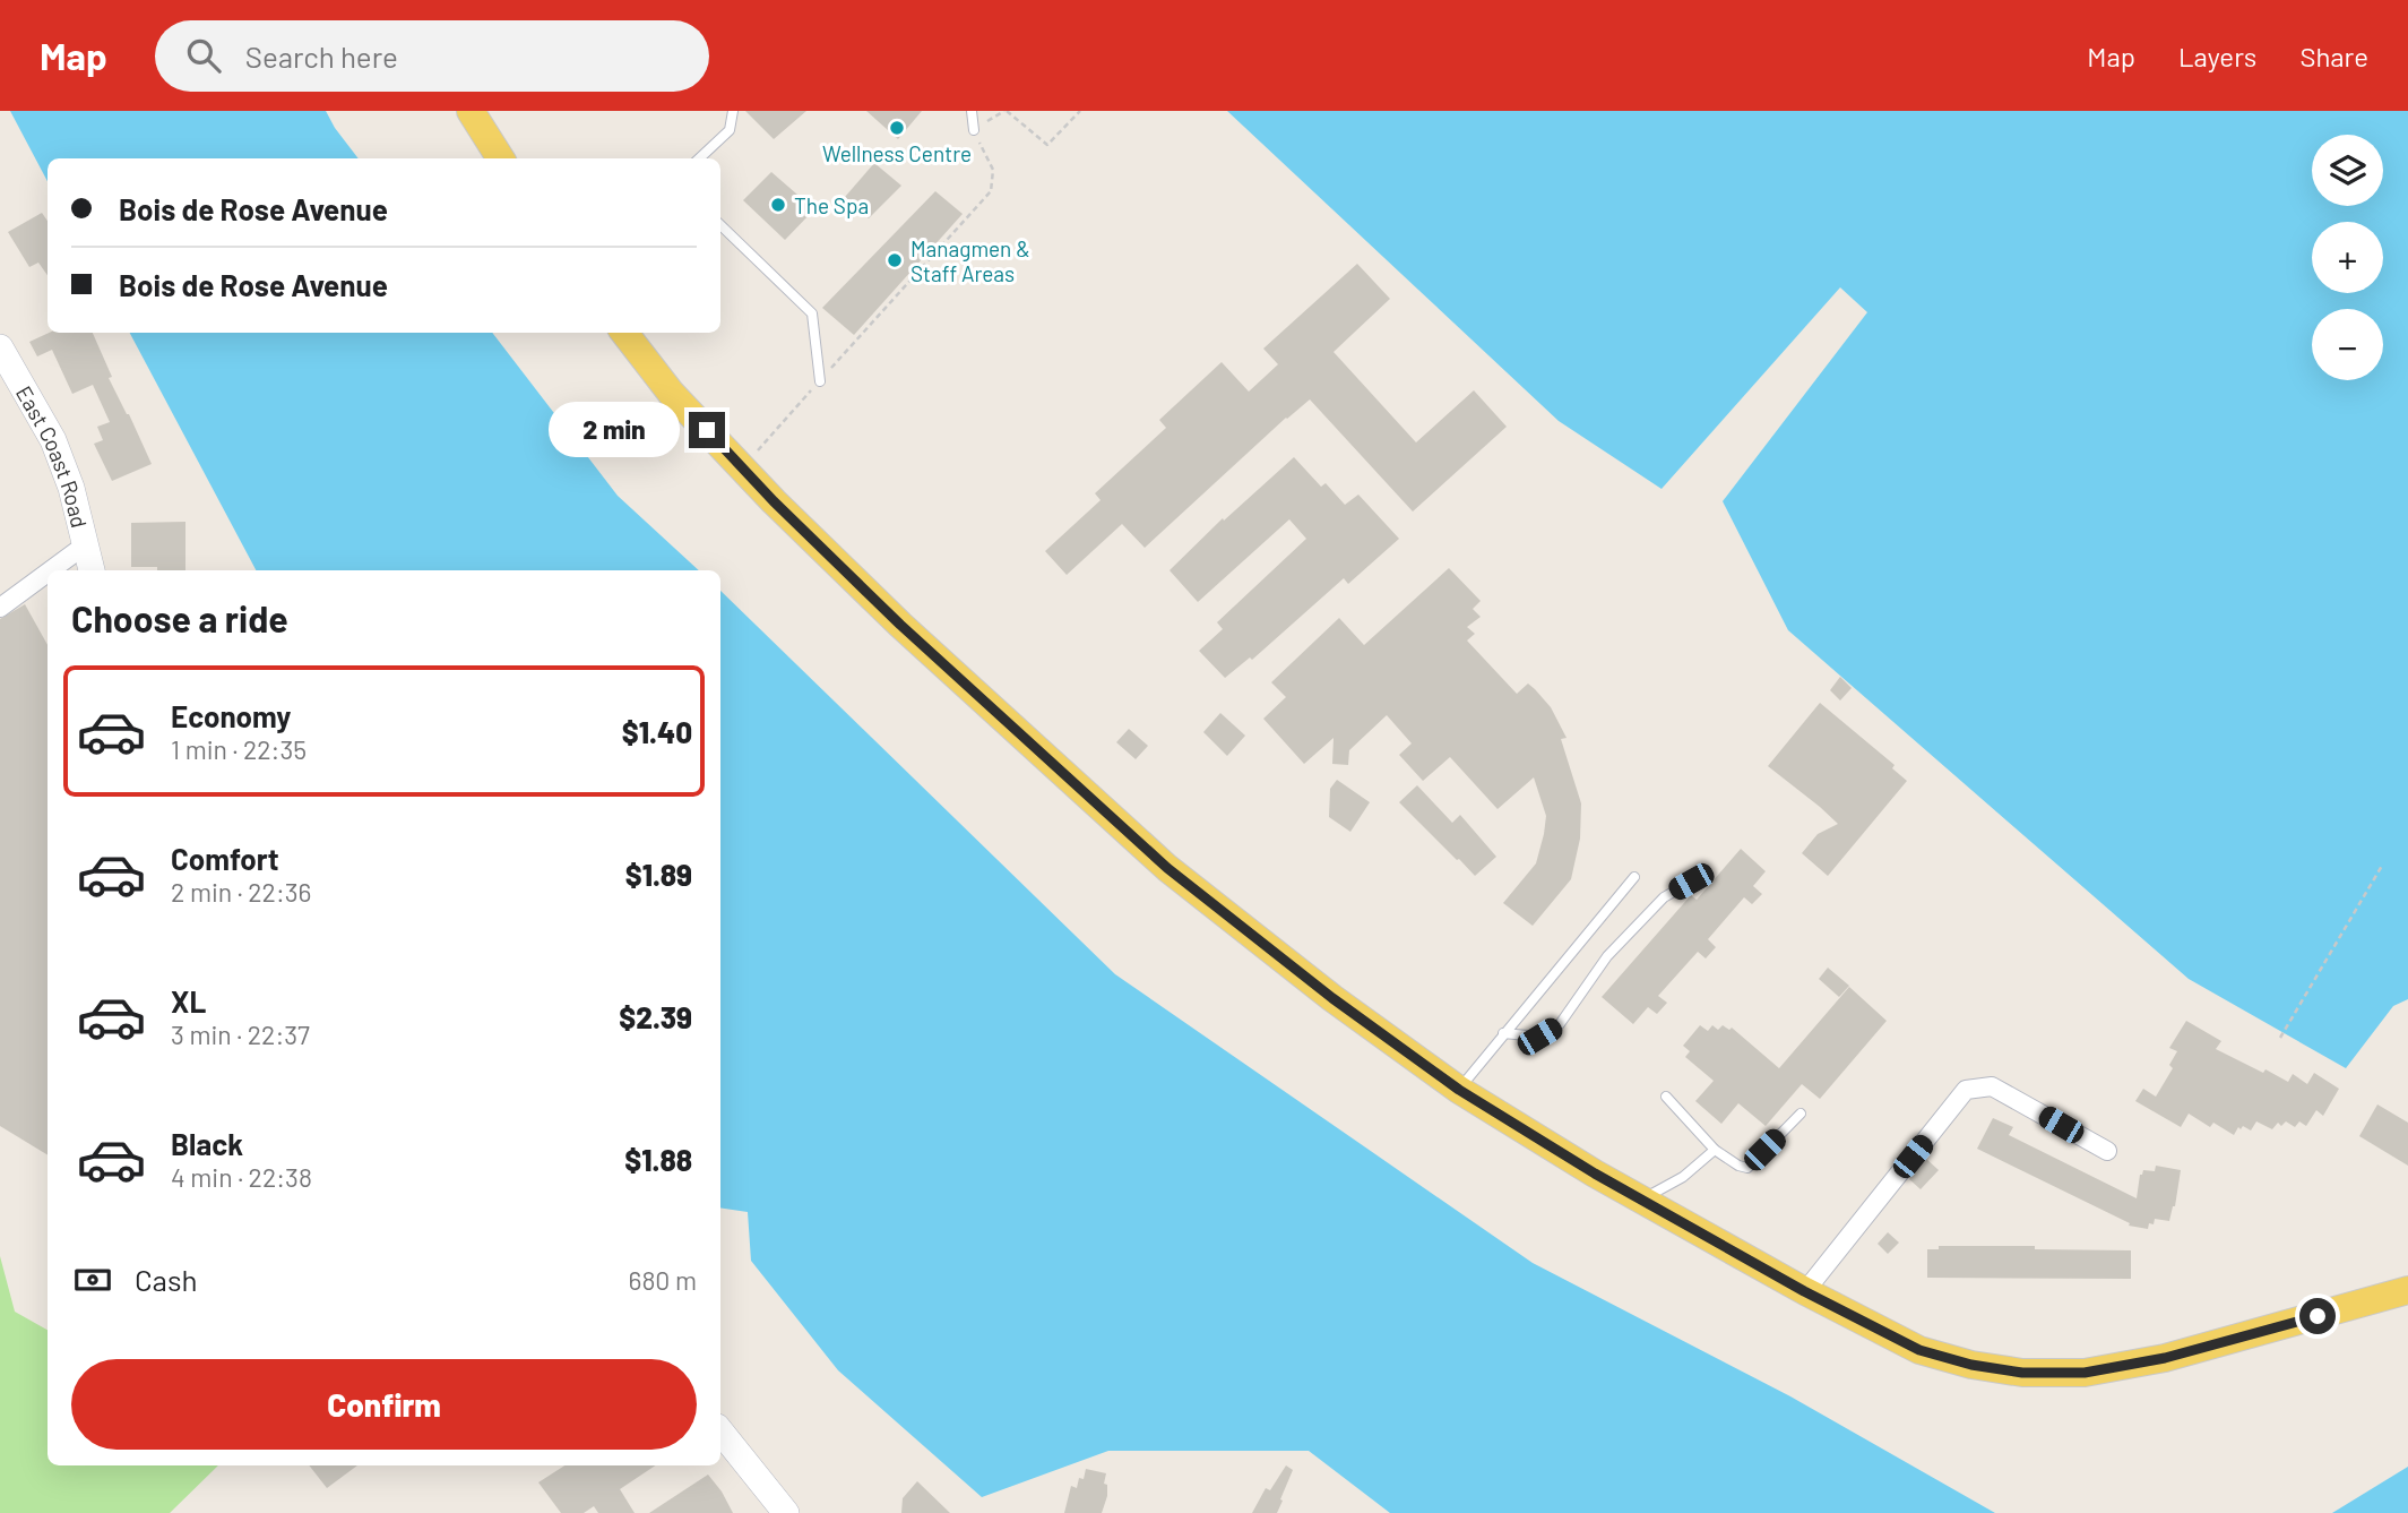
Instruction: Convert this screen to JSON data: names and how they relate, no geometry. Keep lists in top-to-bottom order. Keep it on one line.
{"streets":{"main road":["East Coast Road"]},"places":["Wellness Centre","The Spa","Managmen & Staff Areas"],"page":{"header":"Map","search":"Search here","nav":["Map","Layers","Share"],"map_buttons":["+","−"],"banner":["Bois de Rose Avenue","Bois de Rose Avenue"],"bubble":"2 min","heading":"Choose a ride","list":[{"name":"Economy","note":"1 min · 22:35","value":"$1.40"},{"name":"Comfort","note":"2 min · 22:36","value":"$1.89"},{"name":"XL","note":"3 min · 22:37","value":"$2.39"},{"name":"Black","note":"4 min · 22:38","value":"$1.88"}],"pay":["Cash","680 m"],"buttons":"Confirm"}}
